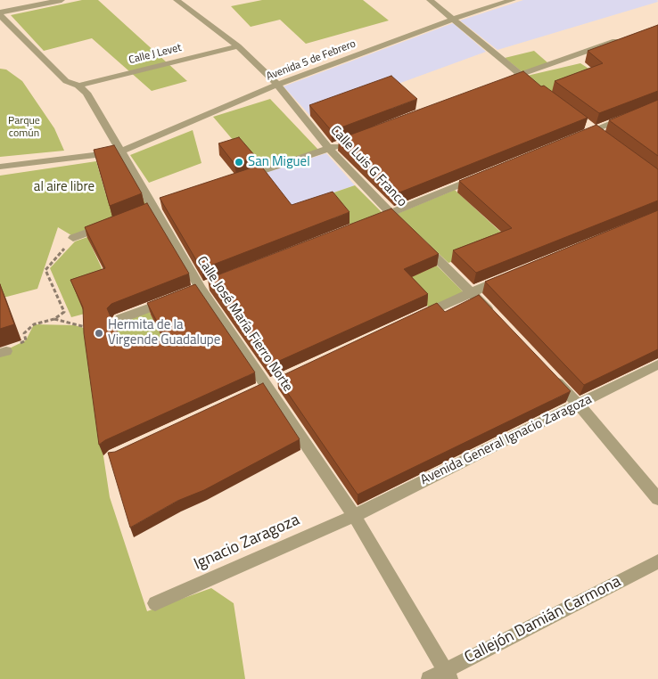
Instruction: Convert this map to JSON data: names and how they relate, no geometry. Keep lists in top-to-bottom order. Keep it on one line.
{"streets":{"street":["Calle J Levet","Avenida 5 de Febrero","Calle Luis G Franco","Calle José María Fierro Norte","Avenida General Ignacio Zaragoza","Ignacio Zaragoza","Callejón Damián Carmona"]},"crossings":[["Calle J Levet","Calle Luis G Franco"],["Calle J Levet","Calle José María Fierro Norte"],["Avenida 5 de Febrero","Calle Luis G Franco"],["Avenida 5 de Febrero","Calle José María Fierro Norte"],["Calle José María Fierro Norte","Avenida General Ignacio Zaragoza"],["Calle José María Fierro Norte","Ignacio Zaragoza"],["Calle José María Fierro Norte","Callejón Damián Carmona"],["Avenida General Ignacio Zaragoza","Ignacio Zaragoza"]],"parks":["Parque común","al aire libre"],"places":["San Miguel","Hermita de la Virgende Guadalupe"]}
